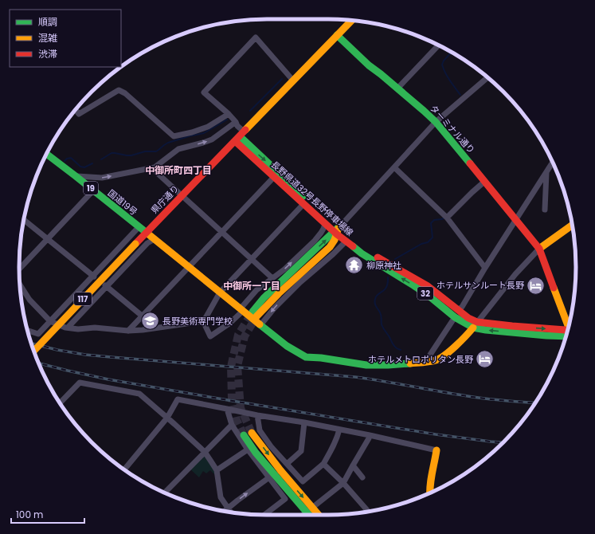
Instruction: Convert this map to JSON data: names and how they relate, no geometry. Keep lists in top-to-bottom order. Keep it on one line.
{"streets":{"main road":["ターミナル通り","19","長野県道32号長野停車場線","県庁通り","国道19号","32","117"]},"crossings":[["ターミナル通り","県庁通り"],["長野県道32号長野停車場線","県庁通り"],["長野県道32号長野停車場線","国道19号"],["県庁通り","国道19号"]],"districts":["中御所町四丁目","中御所一丁目"],"places":{"temple":["柳原神社"],"hotel":["ホテルサンルート長野","ホテルメトロポリタン長野"],"school or university":["長野美術専門学校"]},"legend":["順調","混雑","渋滞"],"scale_bar":"100 m"}
